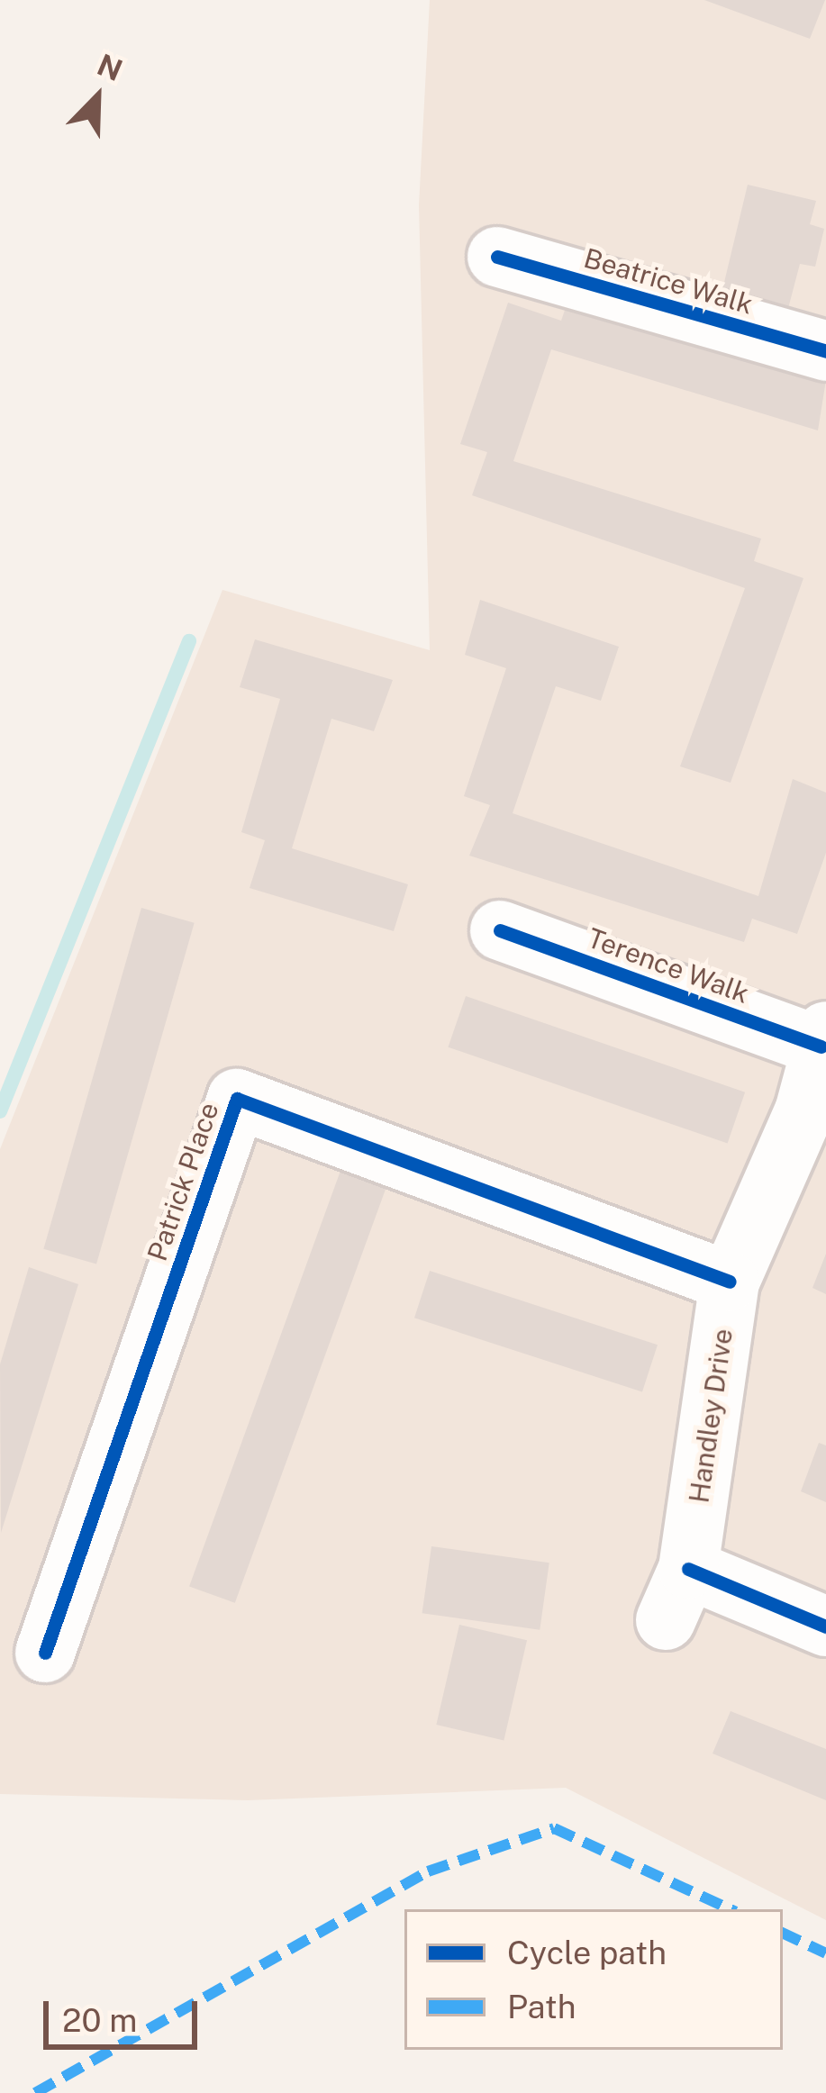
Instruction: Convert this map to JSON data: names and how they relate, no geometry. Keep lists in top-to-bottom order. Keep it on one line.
{"streets":{"street":["Beatrice Walk","Terence Walk","Patrick Place","Handley Drive"]},"crossings":[["Terence Walk","Handley Drive"],["Patrick Place","Handley Drive"]],"legend":["Cycle path","Path"],"scale_bar":"20 m","north":"top right"}
